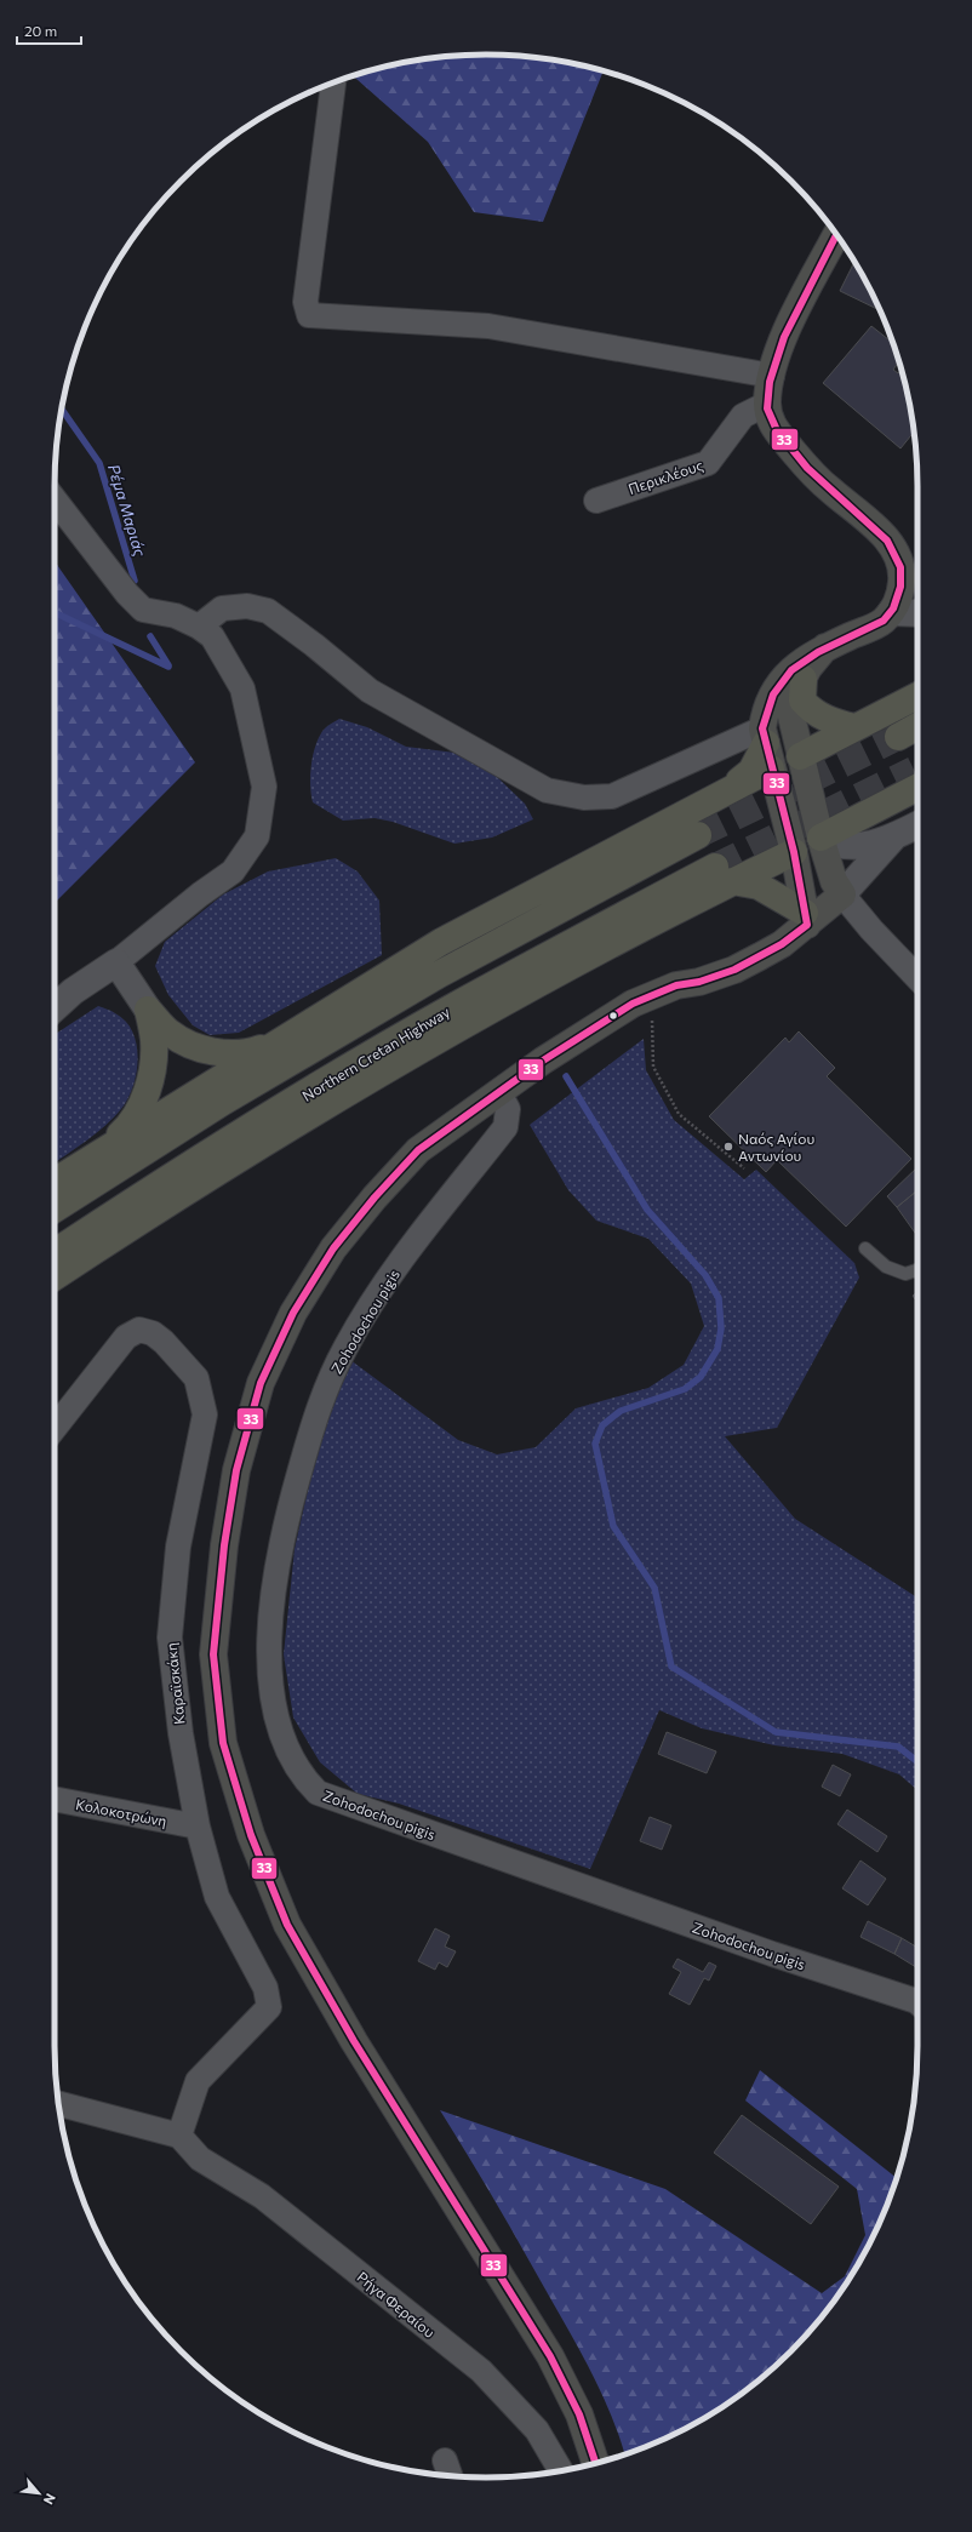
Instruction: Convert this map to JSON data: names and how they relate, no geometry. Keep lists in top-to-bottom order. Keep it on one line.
{"streets":{"highway":["Northern Cretan Highway"],"street":["Περικλέους","Zohodochou pigis","Καραϊσκάκη","Κολοκοτρώνη","Ρήγα Φεραίου"]},"crossings":[["Καραϊσκάκη","Κολοκοτρώνη"],["Καραϊσκάκη","Ρήγα Φεραίου"]],"water":["Ρέμα Μαριάς"],"places":["Ναός Αγίου Αντωνίου"],"lines":["transit line 33"],"scale_bar":"20 m","north":"bottom right"}
